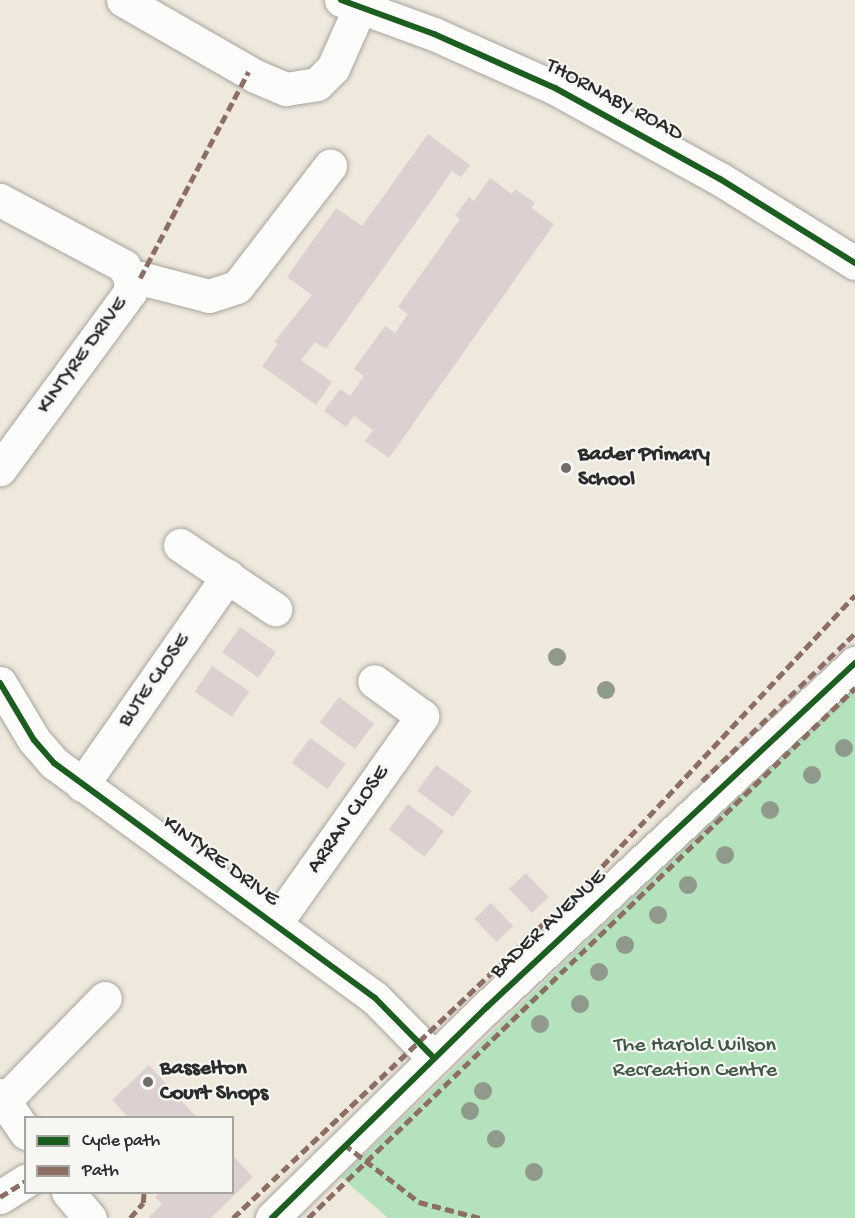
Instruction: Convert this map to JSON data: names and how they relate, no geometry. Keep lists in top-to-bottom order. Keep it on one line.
{"streets":{"street":["THORNABY ROAD","KINTYRE DRIVE","BUTE CLOSE","ARRAN CLOSE","BADER AVENUE"]},"crossings":[["KINTYRE DRIVE","BUTE CLOSE"],["KINTYRE DRIVE","ARRAN CLOSE"],["KINTYRE DRIVE","BADER AVENUE"]],"parks":["The Harold Wilson Recreation Centre"],"places":["Bader Primary School","Basselton Court Shops"],"legend":["Cycle path","Path"]}
